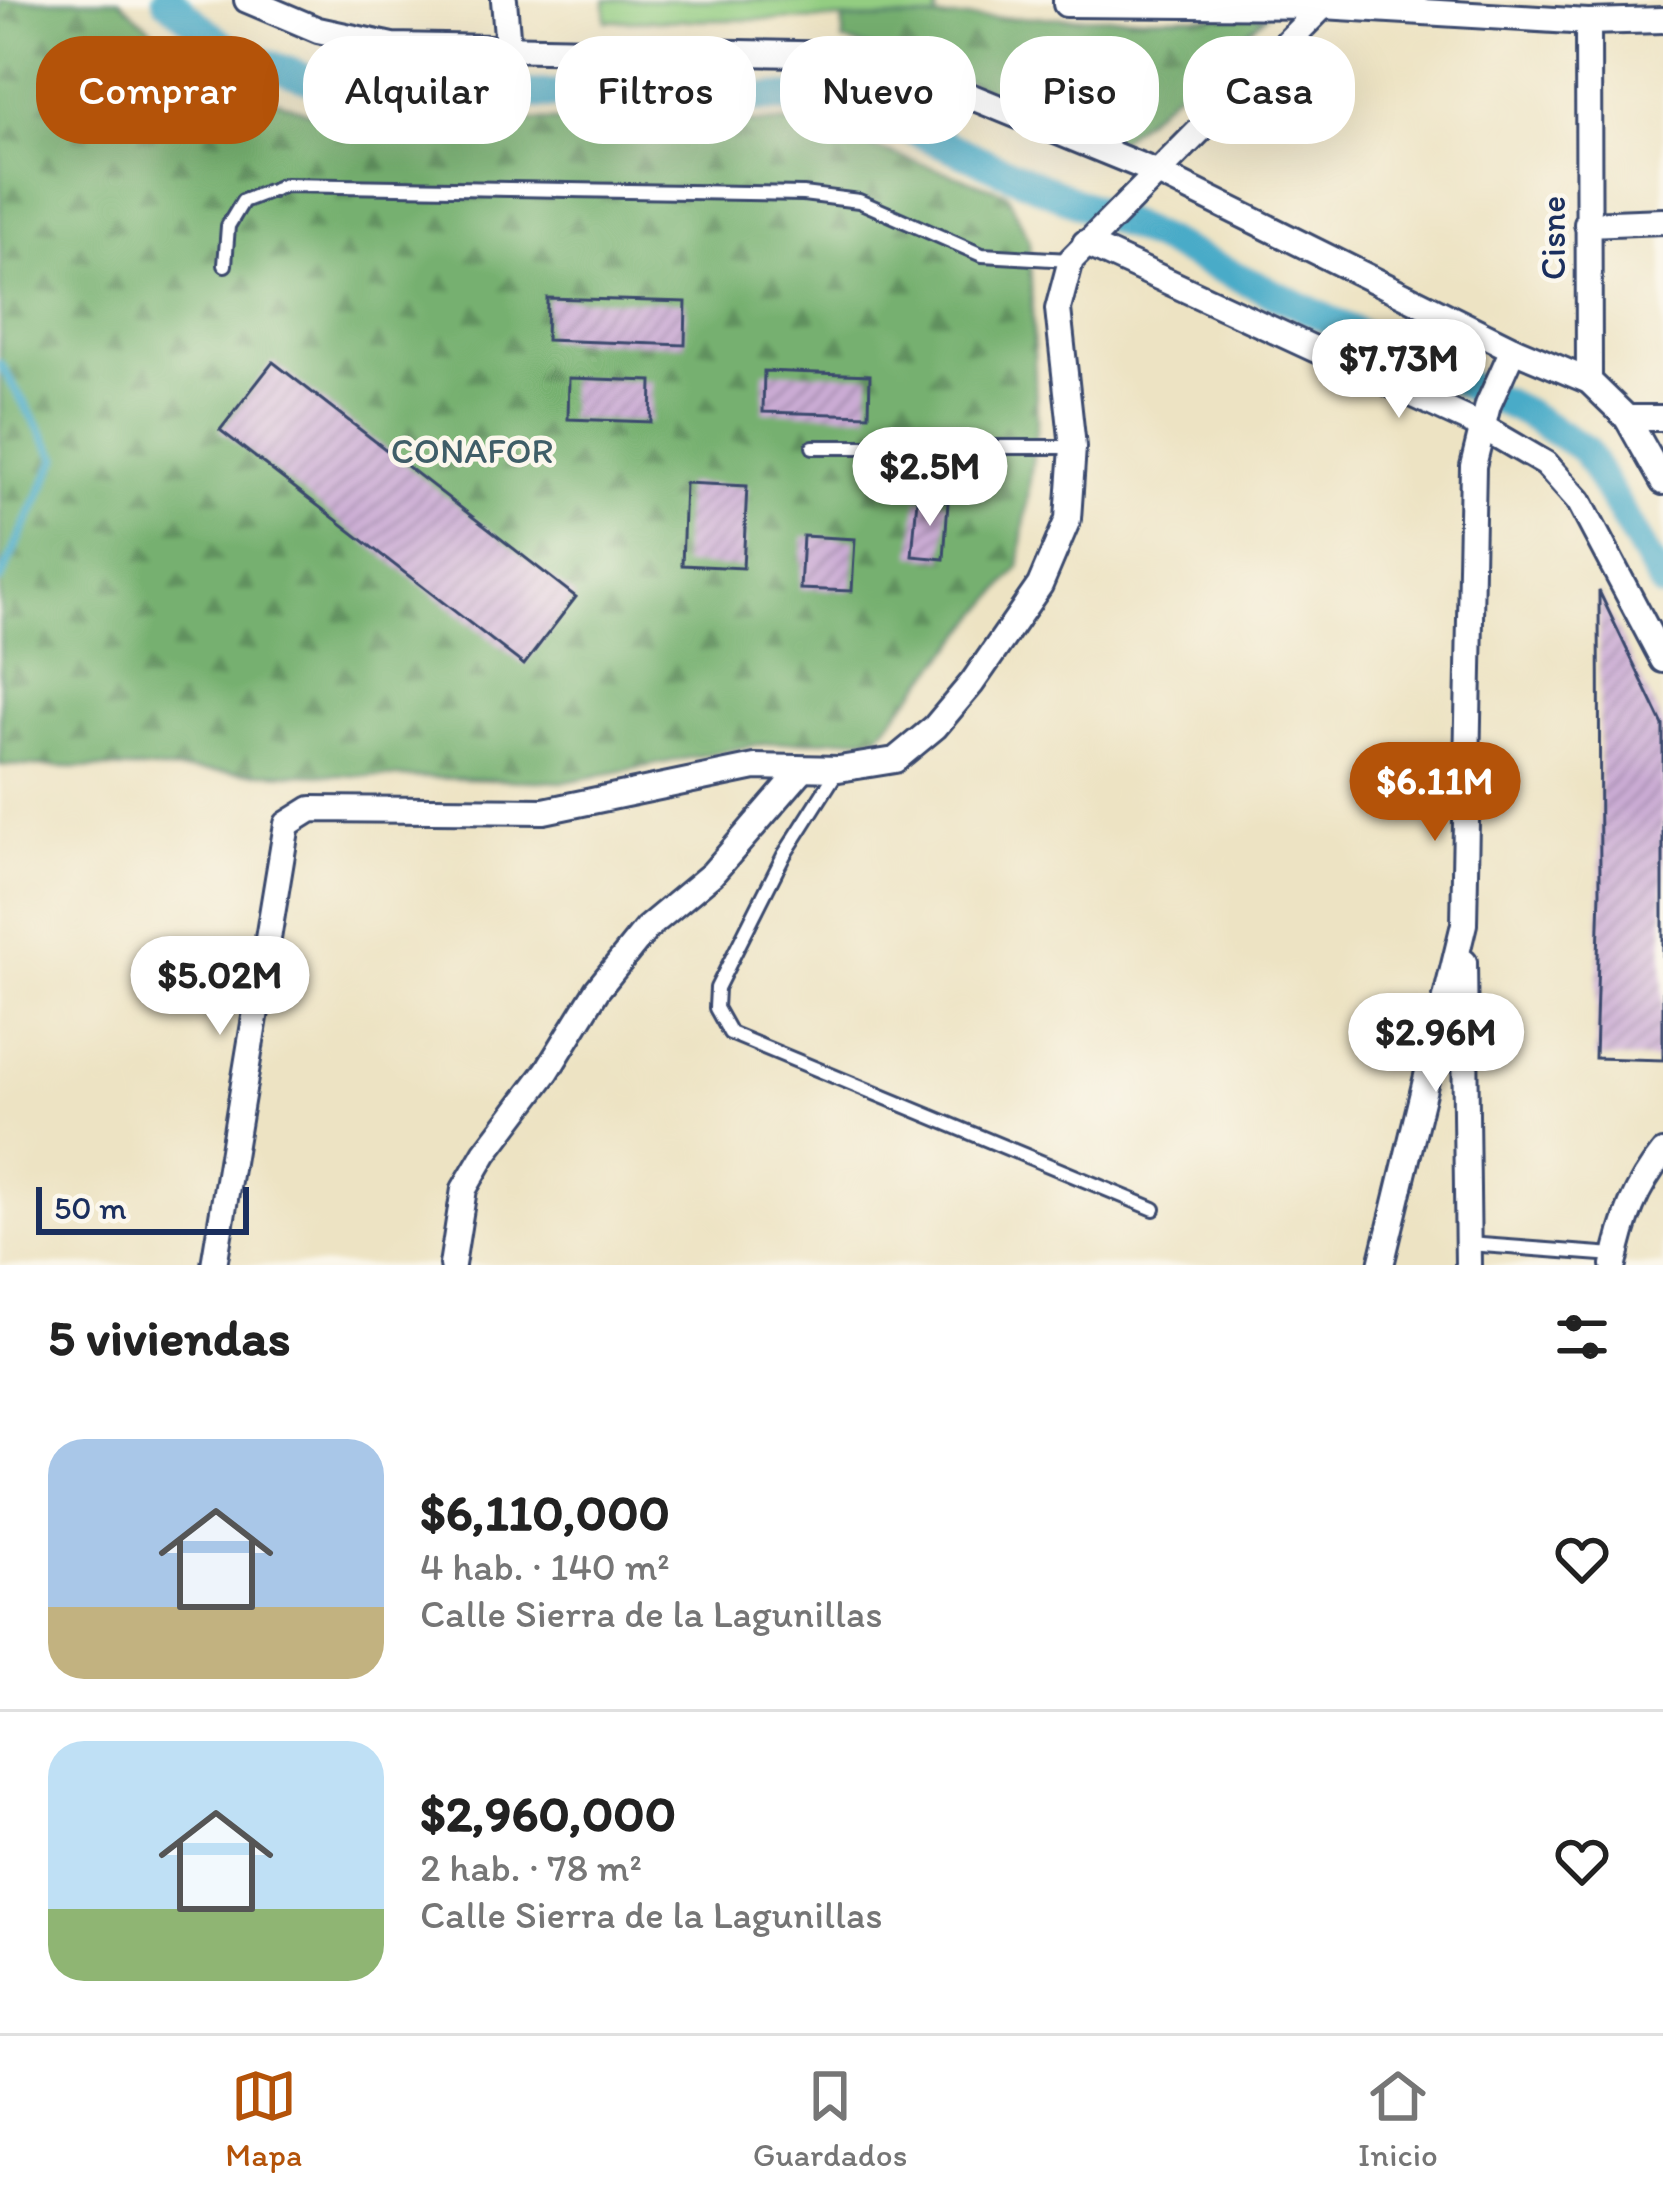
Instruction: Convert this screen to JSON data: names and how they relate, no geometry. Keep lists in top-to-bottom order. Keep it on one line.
{"streets":{"street":["Cisne"]},"parks":["CONAFOR"],"scale_bar":"50 m","page":{"chip":["Comprar","Alquilar","Filtros","Nuevo","Piso","Casa"],"price":["$7.73M","$2.5M","$6.11M","$5.02M","$2.96M"],"scale":"50 m","heading":"5 viviendas","list":[{"name":"$6,110,000","note":"4 hab. · 140 m² · Calle Sierra de la Lagunillas"},{"name":"$2,960,000","note":"2 hab. · 78 m² · Calle Sierra de la Lagunillas"}],"tabs":["Mapa","Guardados","Inicio"]}}
